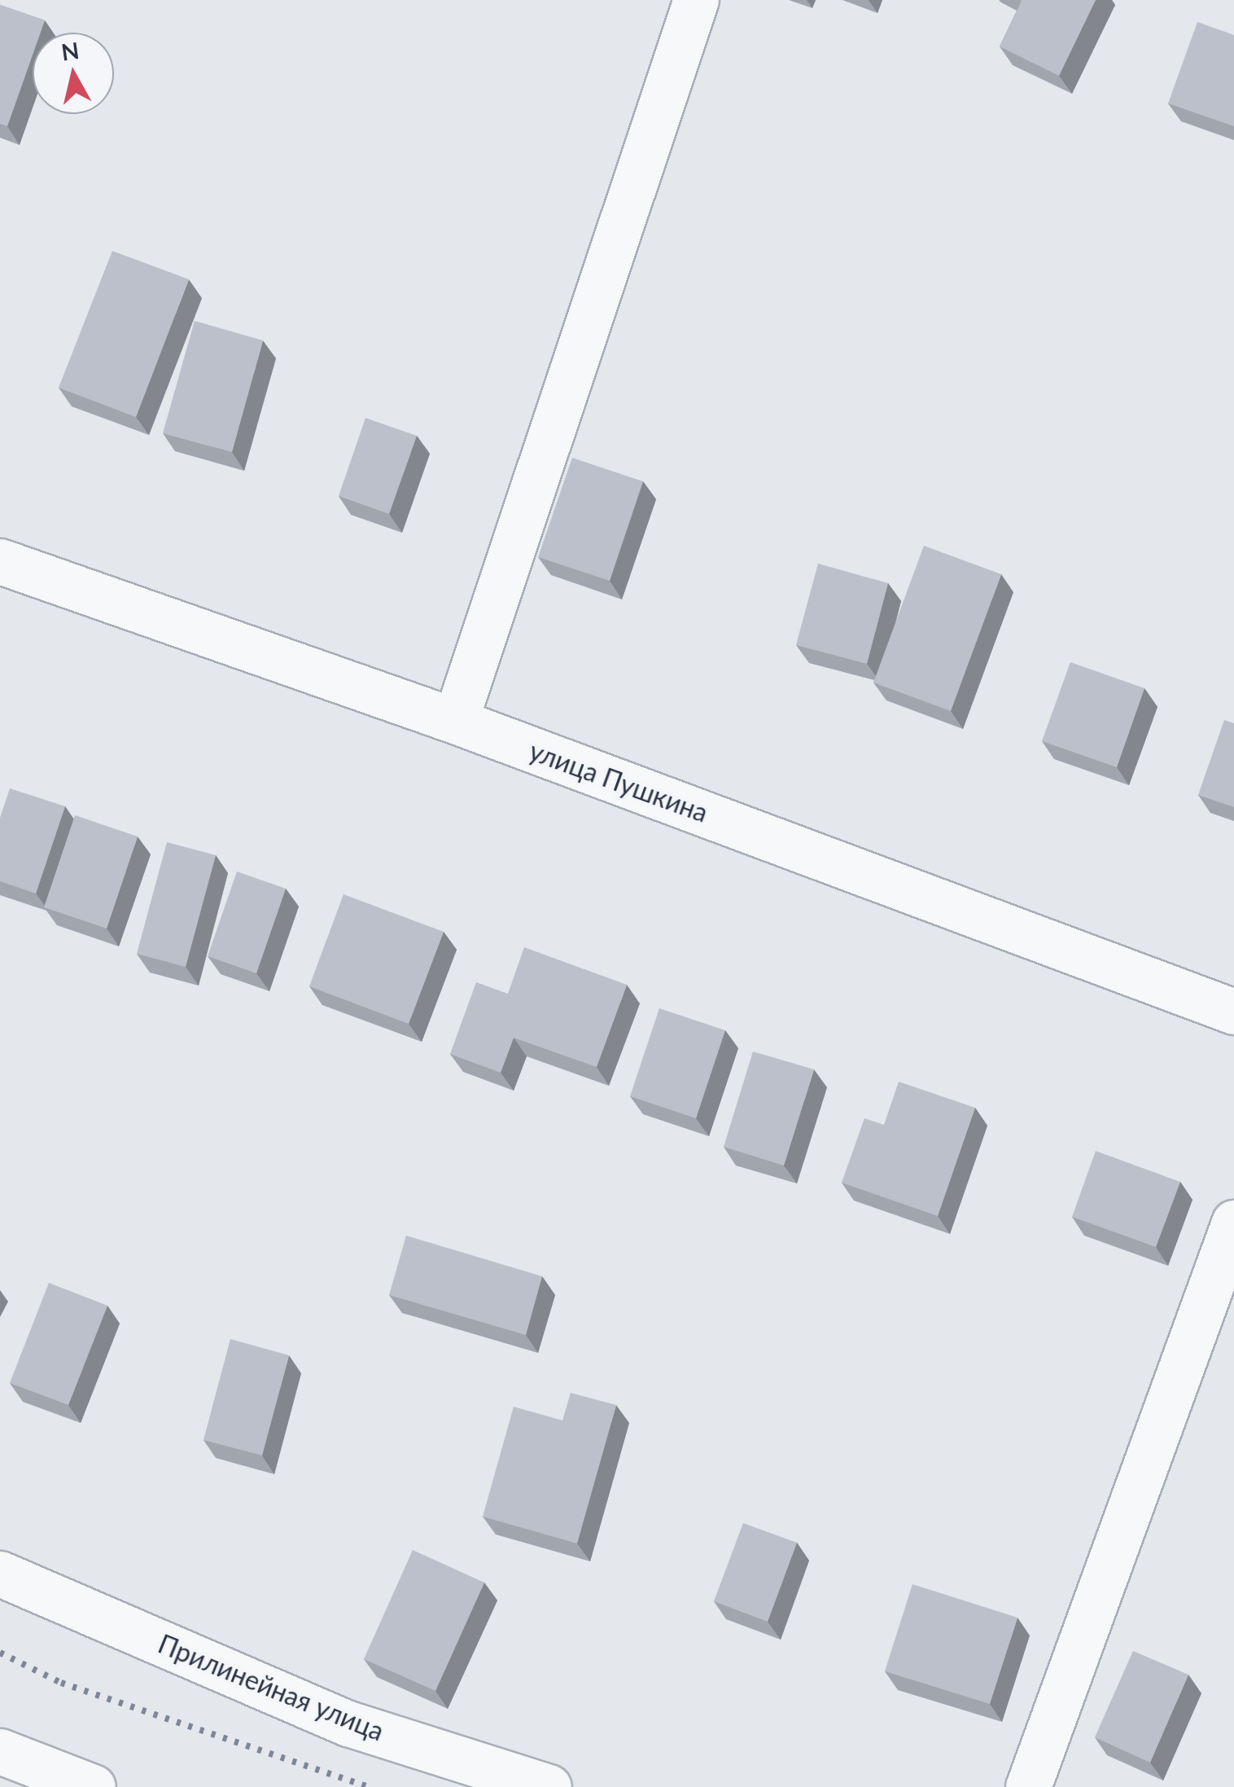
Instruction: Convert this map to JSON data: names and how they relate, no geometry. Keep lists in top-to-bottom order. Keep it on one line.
{"streets":{"street":["улица Пушкина","Прилинейная улица"]},"north":"top"}
